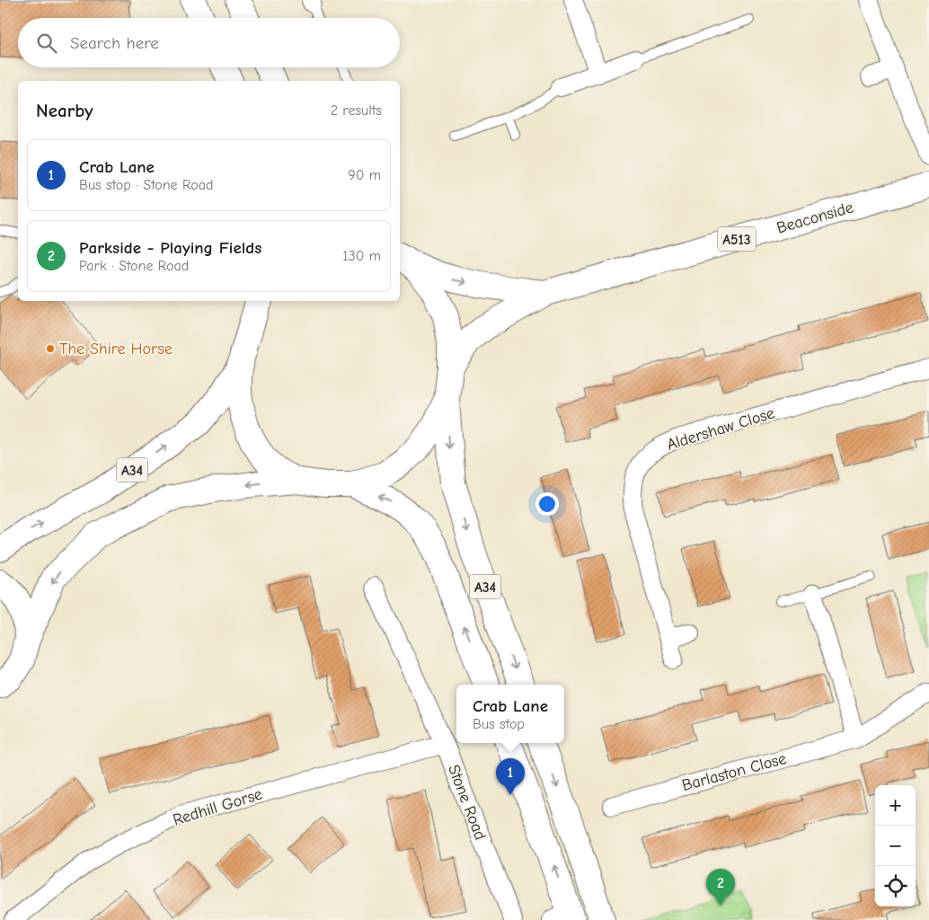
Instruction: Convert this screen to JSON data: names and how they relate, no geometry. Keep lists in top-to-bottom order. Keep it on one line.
{"streets":{"highway":["Beaconside","A513","A34"],"street":["Aldershaw Close","Barlaston Close","Stone Road","Redhill Gorse"]},"crossings":[["Stone Road","Redhill Gorse"]],"places":["The Shire Horse"],"page":{"search":"Search here","heading":["Nearby","2 results"],"list":[{"mark":"1","name":"Crab Lane","note":"Bus stop · Stone Road","value":"90 m"},{"mark":"2","name":"Parkside - Playing Fields","note":"Park · Stone Road","value":"130 m"}],"popup":["Crab Lane","Bus stop"],"pins":["1","2"],"map_buttons":["+","−"]}}
